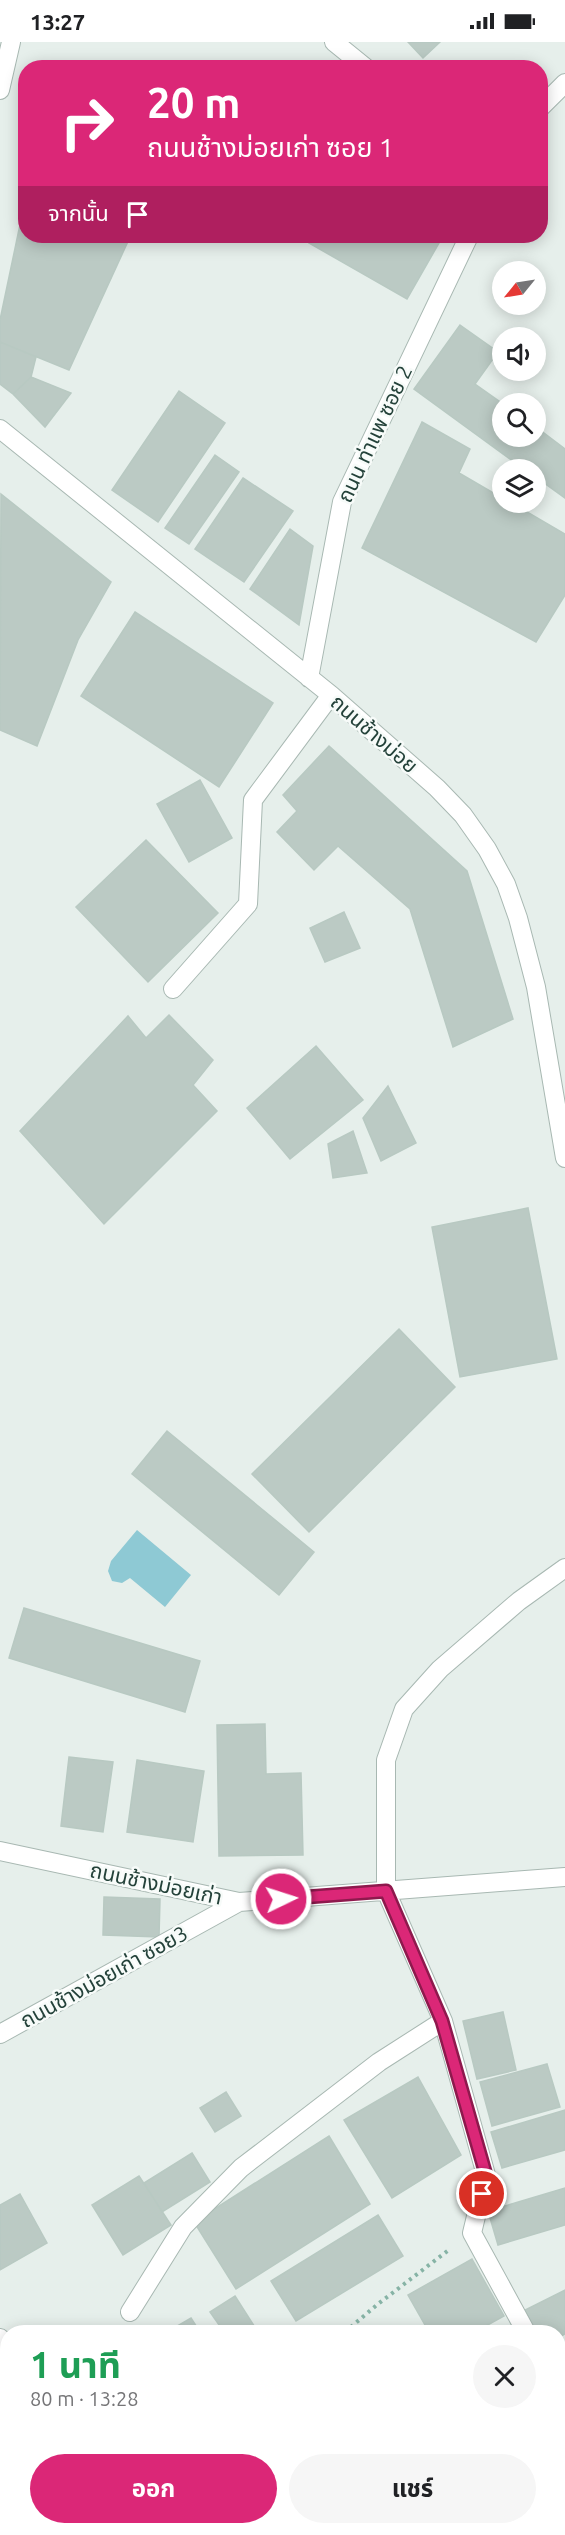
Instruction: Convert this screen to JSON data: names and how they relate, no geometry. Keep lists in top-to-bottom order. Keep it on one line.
{"streets":{"street":["ถนน ท่าแพ ซอย 2","ถนนช้างม่อย","ถนนช้างม่อยเก่า","ถนนช้างม่อยเก่า ซอย3"]},"crossings":[["ถนน ท่าแพ ซอย 2","ถนนช้างม่อย"],["ถนนช้างม่อยเก่า","ถนนช้างม่อยเก่า ซอย3"]],"north":"bottom left","page":{"status":"13:27","turn":["20 m","ถนนช้างม่อยเก่า ซอย 1"],"then":"จากนั้น","heading":["1 นาที","80 m · 13:28"],"buttons":["ออก","แชร์"]}}
